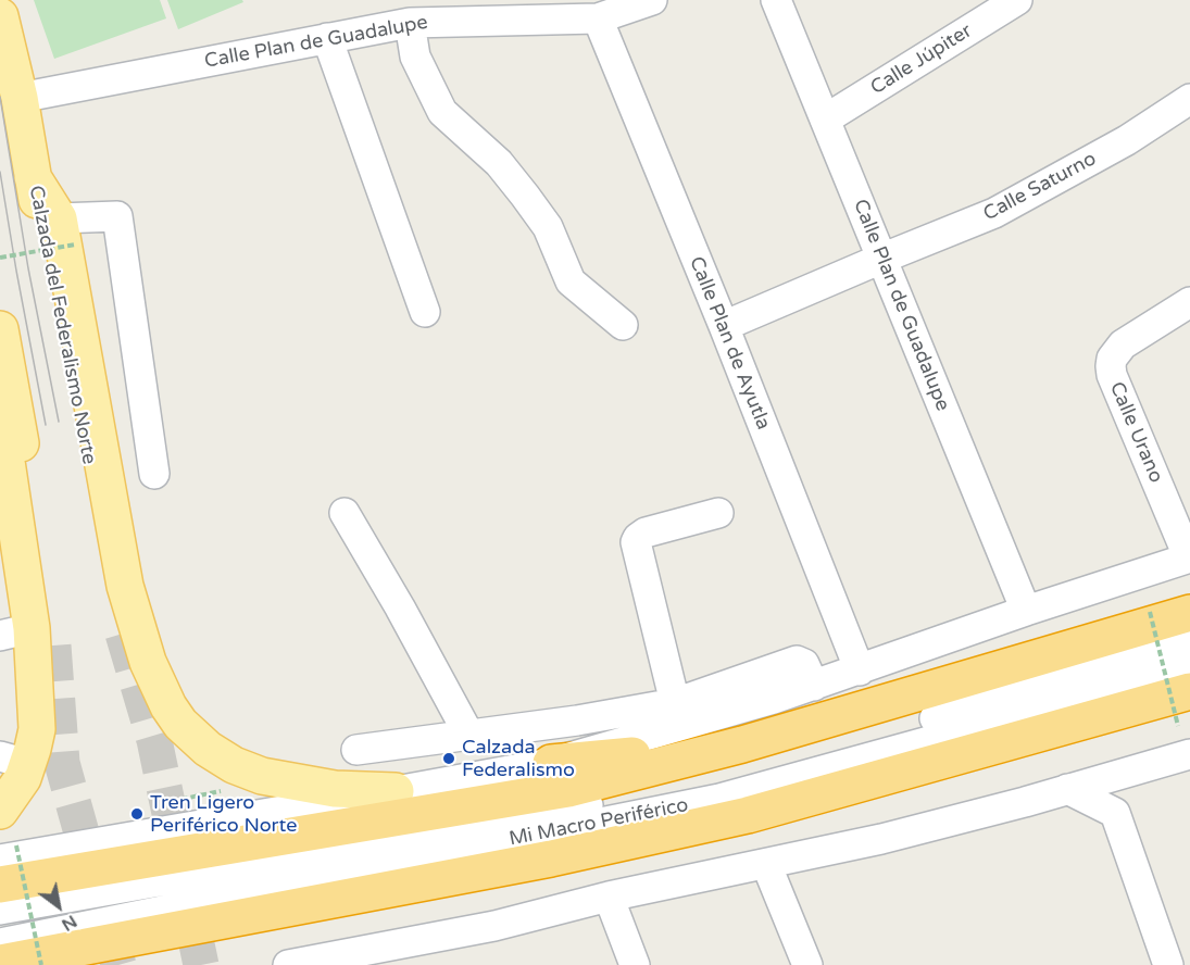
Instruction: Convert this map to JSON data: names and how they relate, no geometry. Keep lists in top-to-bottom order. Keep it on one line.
{"streets":{"main road":["Calzada del Federalismo Norte"],"street":["Calle Plan de Guadalupe","Calle Júpiter","Calle Saturno","Calle Plan de Ayutla","Calle Urano","Mi Macro Periférico"]},"crossings":[["Calle Plan de Guadalupe","Calle Júpiter"],["Calle Plan de Guadalupe","Calle Saturno"],["Calle Plan de Guadalupe","Calzada del Federalismo Norte"],["Calle Plan de Guadalupe","Calle Plan de Ayutla"],["Calle Saturno","Calle Plan de Ayutla"]],"places":["Calzada Federalismo","Tren Ligero Periférico Norte"],"north":"bottom right"}
